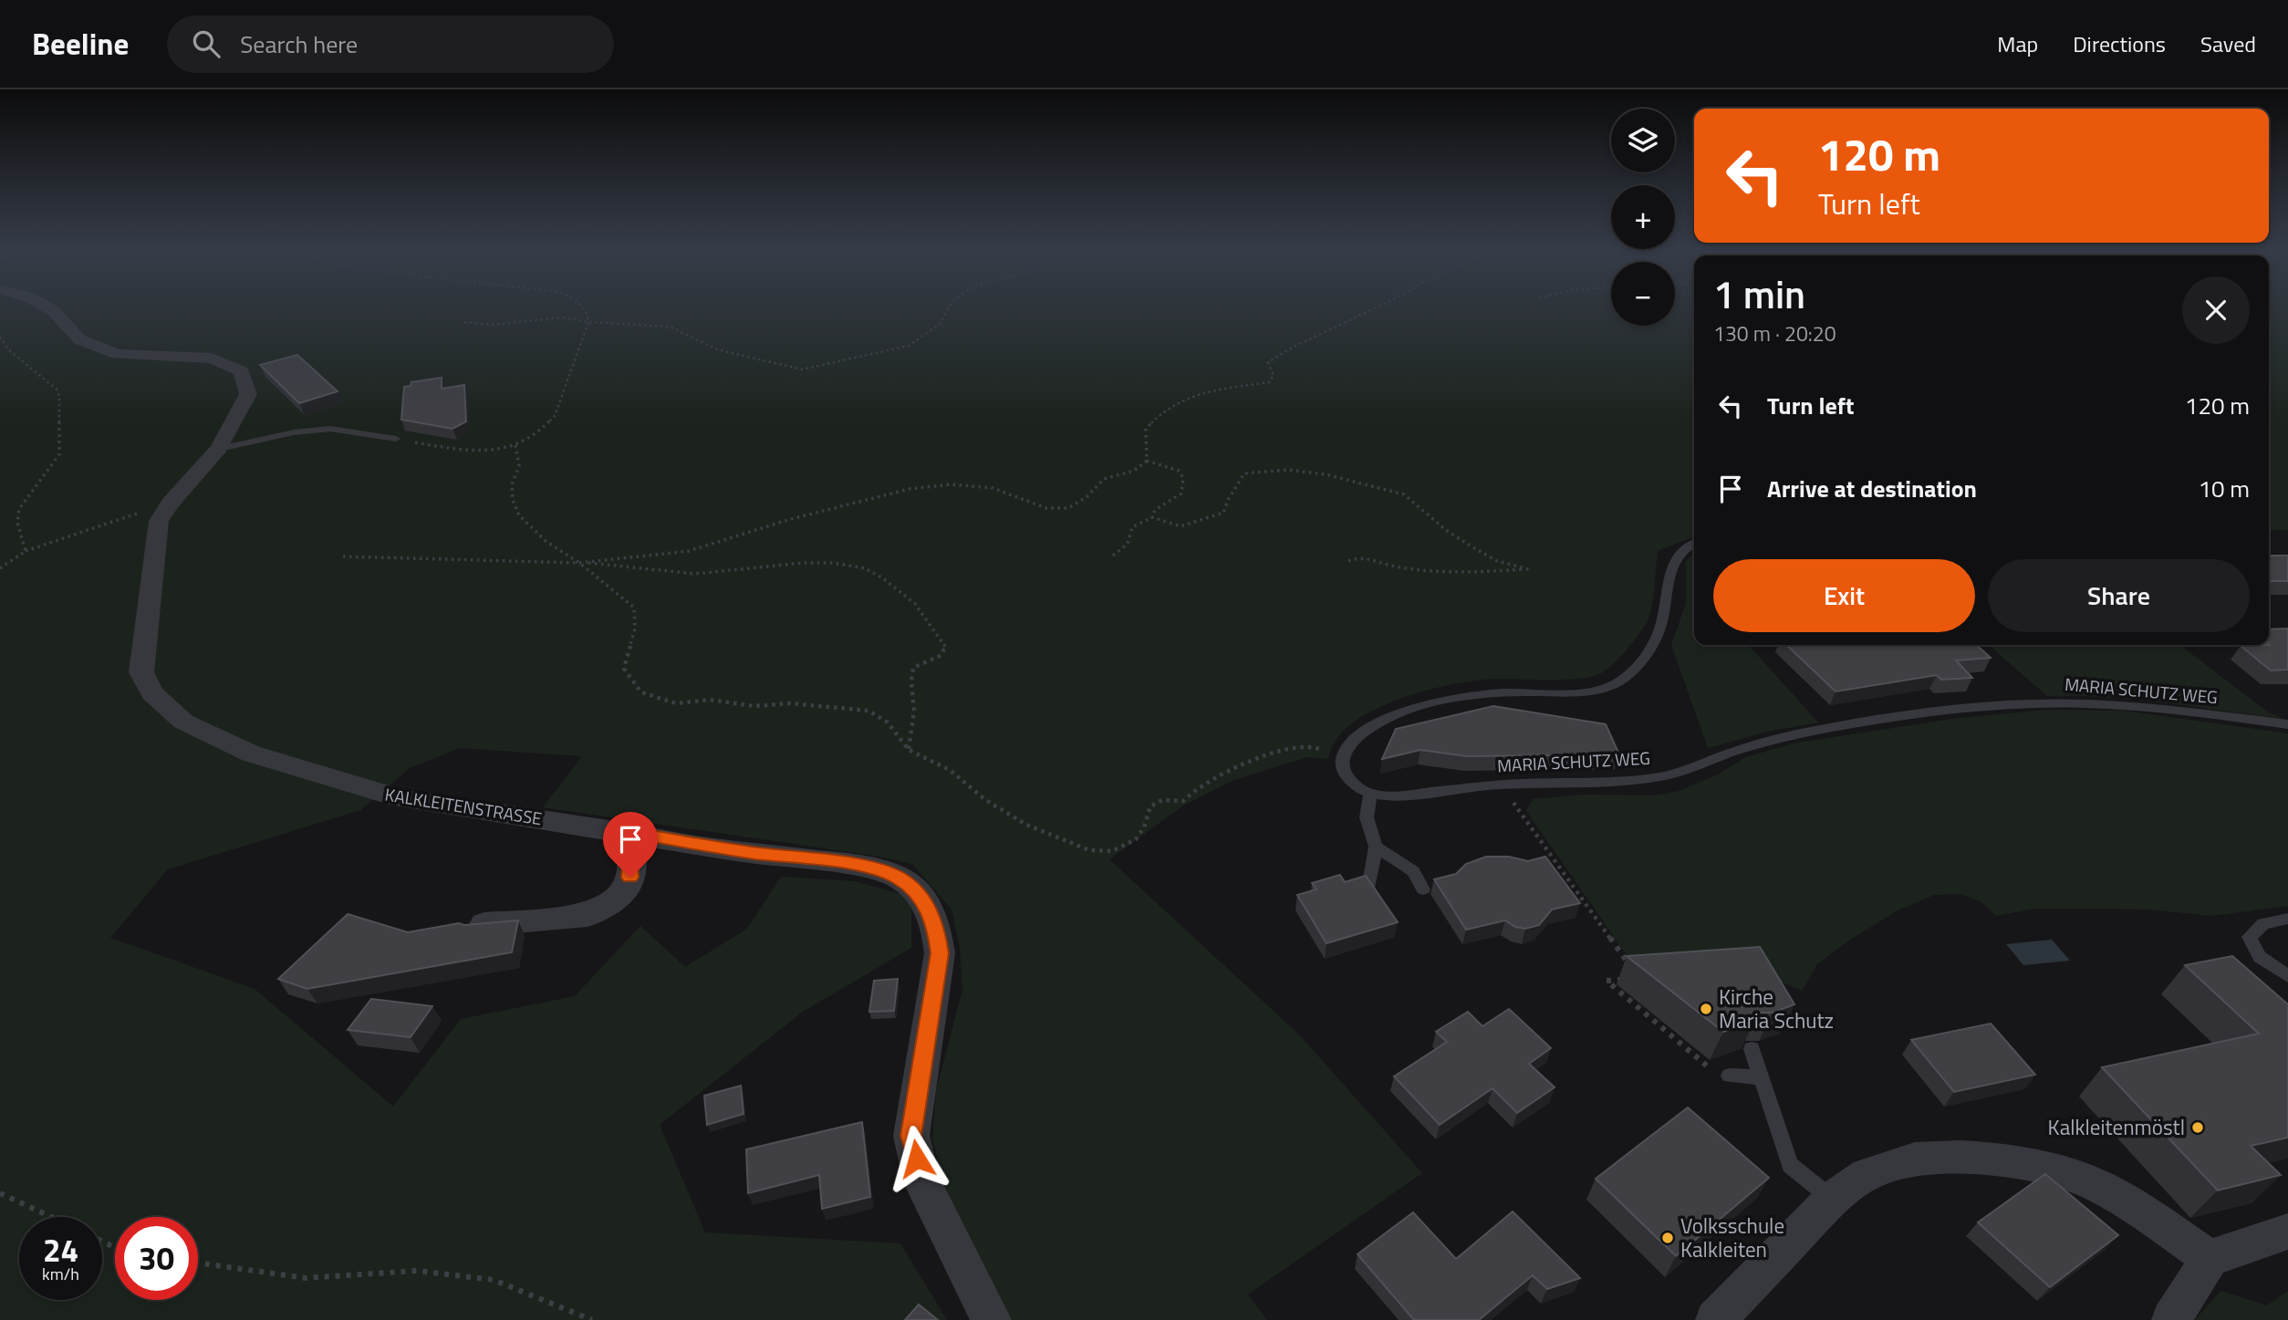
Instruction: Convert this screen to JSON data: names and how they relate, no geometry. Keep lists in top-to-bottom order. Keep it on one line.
{"streets":{"street":["KALKLEITENSTRASSE"],"lane":["MARIA SCHUTZ WEG"]},"places":["Kirche Maria Schutz","Kalkleitenmöstl","Volksschule Kalkleiten"],"page":{"header":"Beeline","search":"Search here","nav":["Map","Directions","Saved"],"map_buttons":["+","−"],"turn":["120 m","Turn left"],"heading":["1 min","130 m · 20:20"],"list":[{"name":"Turn left","value":"120 m"},{"name":"Arrive at destination","value":"10 m"}],"buttons":["Exit","Share"],"speed":"24 km/h","limit":"30"}}
